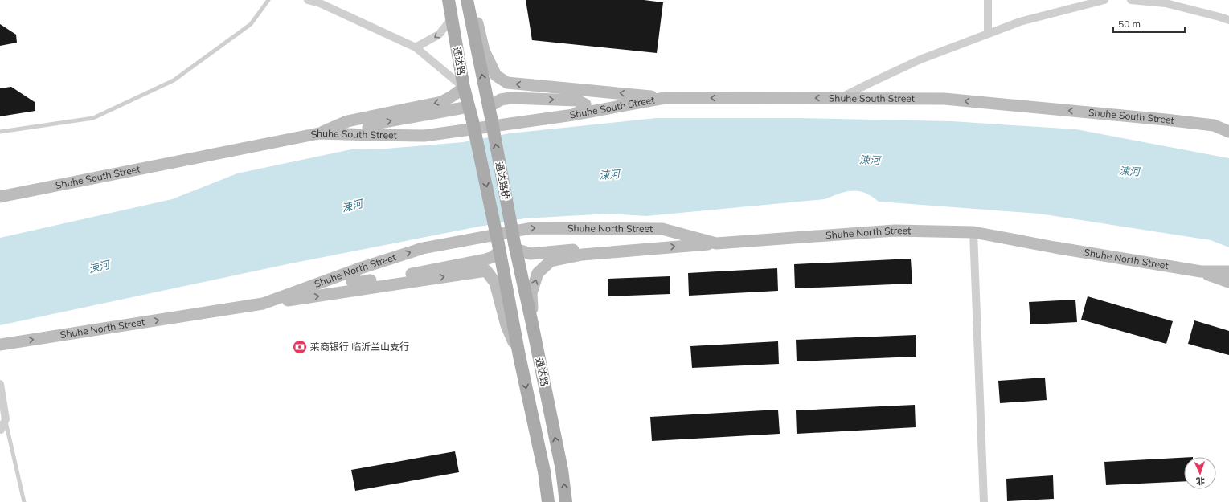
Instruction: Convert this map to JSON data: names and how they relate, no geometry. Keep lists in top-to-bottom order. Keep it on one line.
{"streets":{"main road":["通达路","Shuhe South Street","通达路桥","Shuhe North Street"]},"crossings":[["通达路","通达路桥"]],"one_way":["Shuhe South Street","Shuhe North Street"],"water":["涑河"],"places":{"bank":["莱商银行 临沂兰山支行"]},"scale_bar":"50 m","north":"bottom"}
